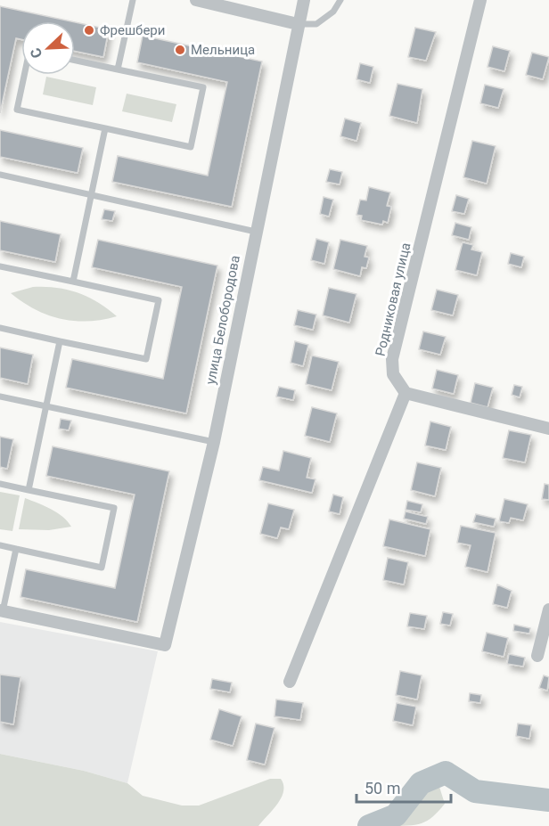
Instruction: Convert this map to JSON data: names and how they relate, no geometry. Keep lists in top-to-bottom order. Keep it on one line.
{"streets":{"street":["Родниковая улица","улица Белобородова"]},"places":["Фрешбери","Мельница"],"scale_bar":"50 m","north":"bottom left"}
